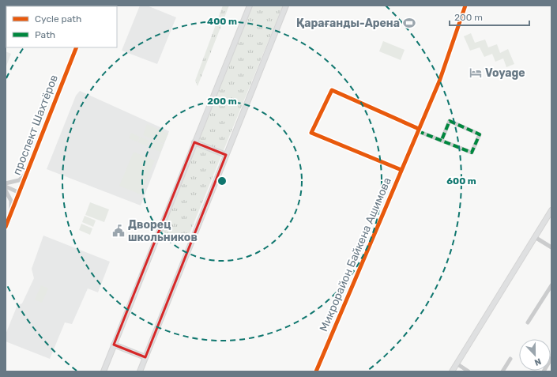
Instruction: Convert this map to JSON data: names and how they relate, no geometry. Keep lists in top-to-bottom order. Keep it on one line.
{"streets":{"street":["проспект Шахтёров","Микрорайон Байкена Ашимова"]},"places":{"sports":["Қарағанды-Арена"],"hotel":["Voyage"],"public building":["Дворец школьников"]},"legend":["Cycle path","Path"],"scale_bar":"200 m","north":"bottom","rings":["400 m","200 m","600 m"]}
